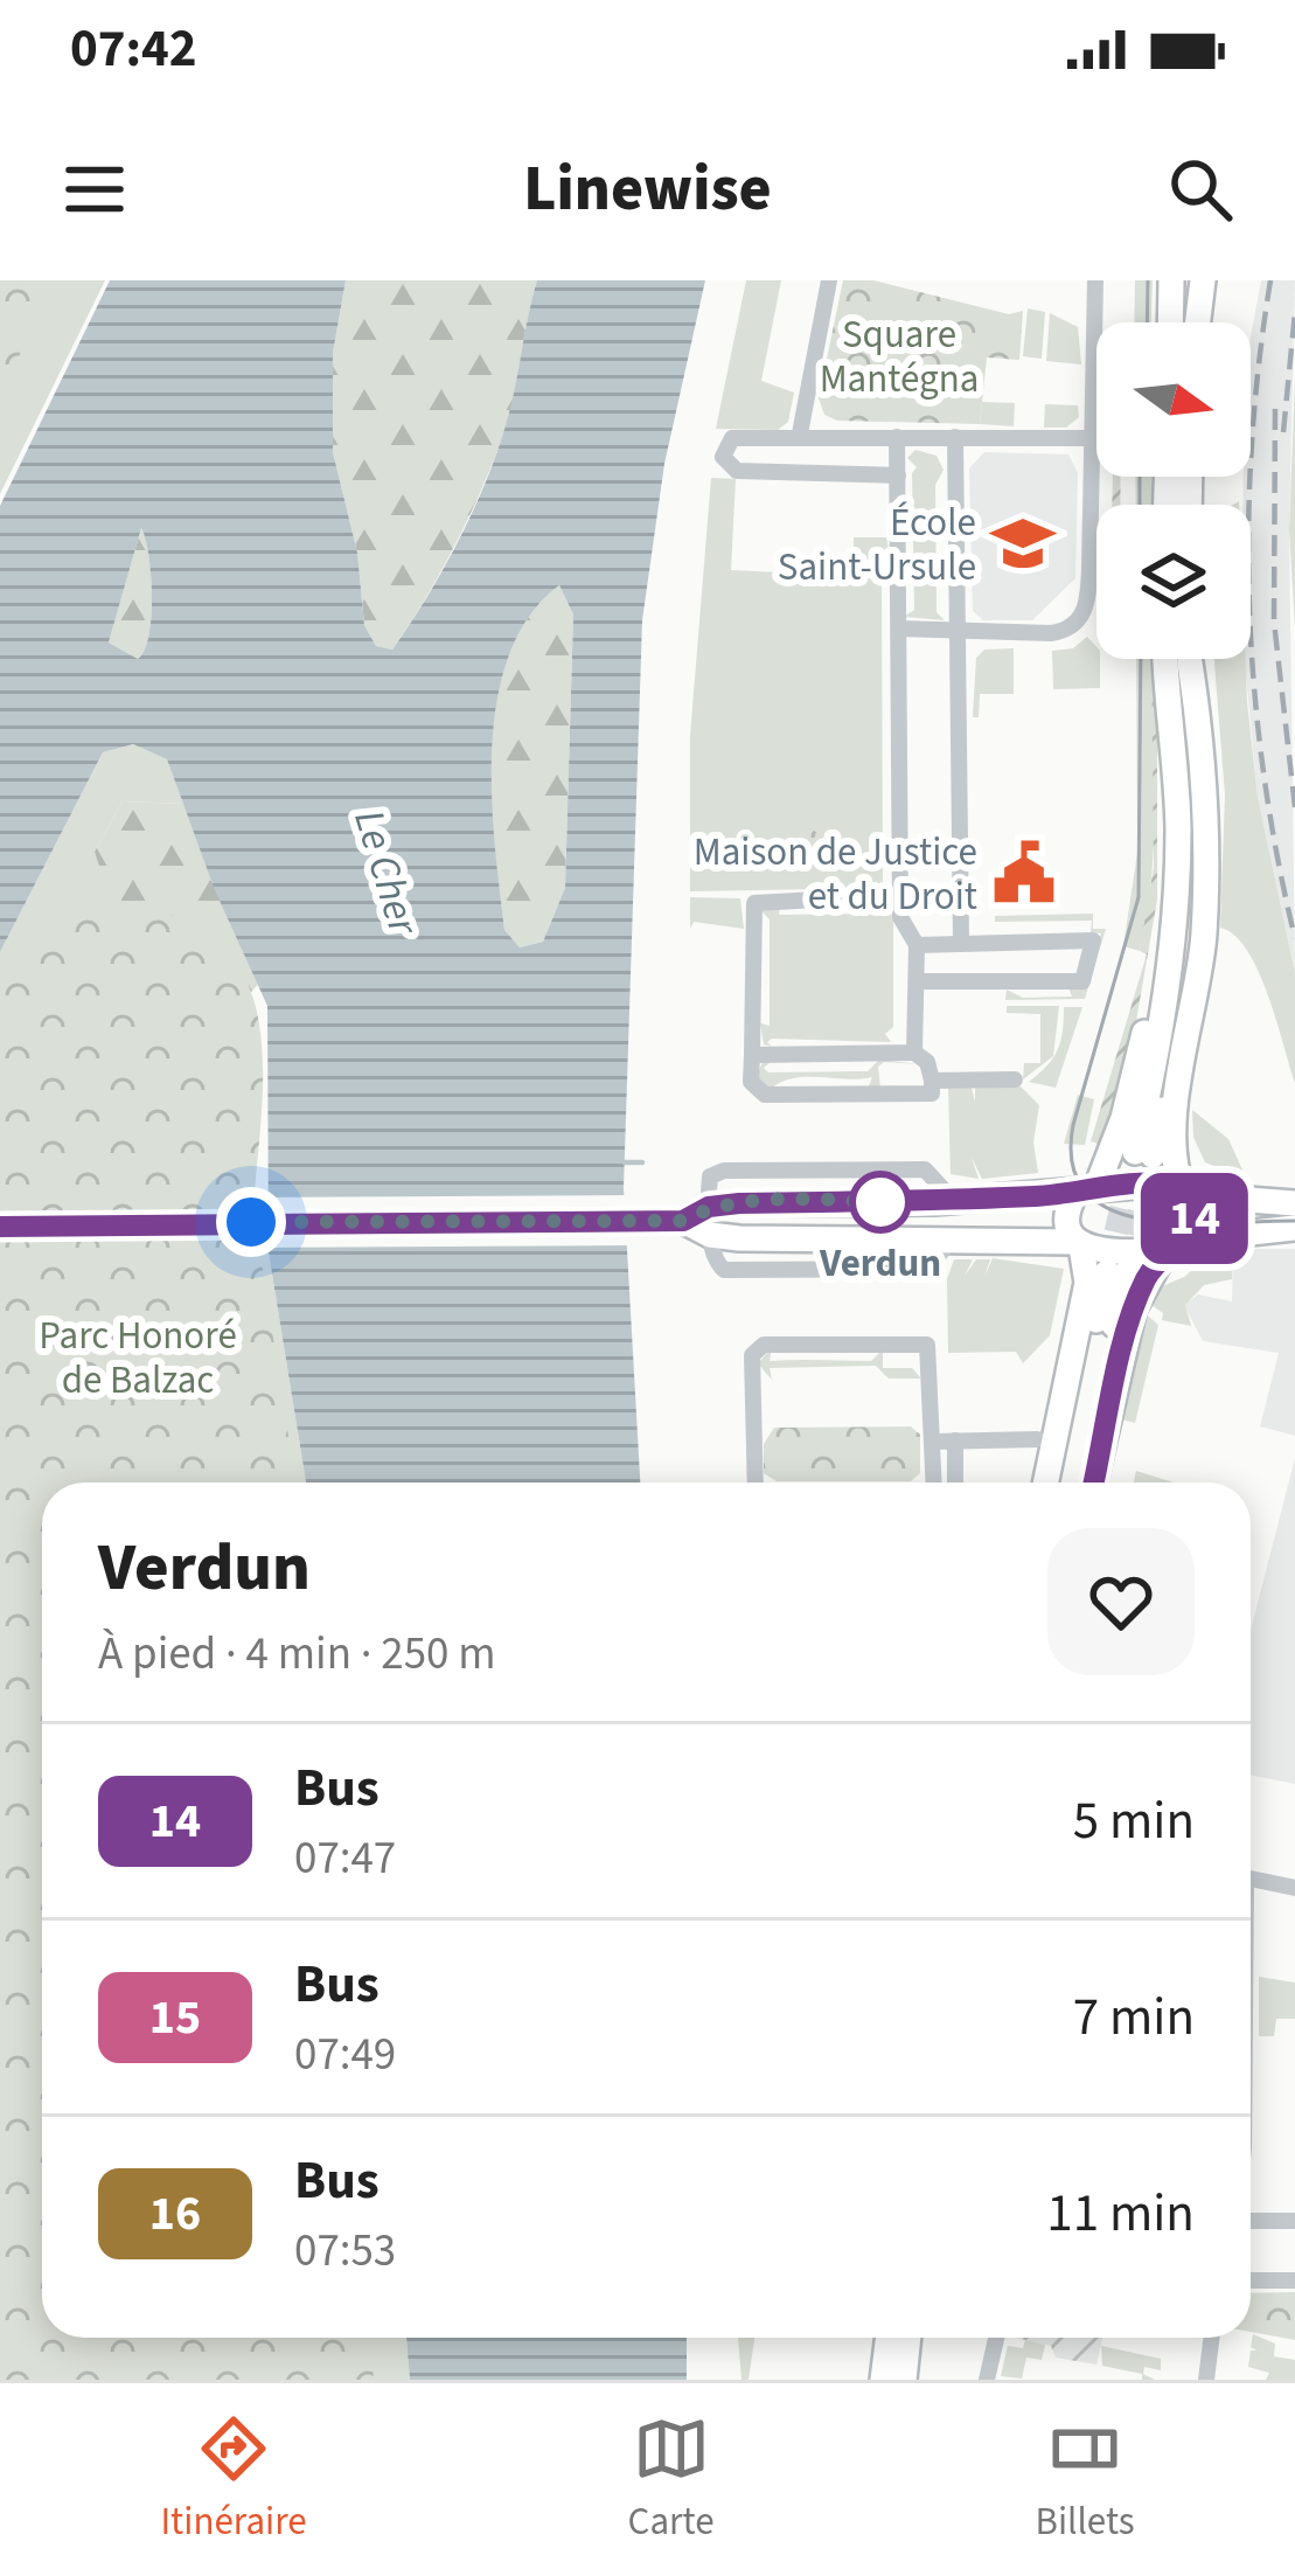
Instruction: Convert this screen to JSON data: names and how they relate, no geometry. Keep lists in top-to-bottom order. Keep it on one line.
{"water":["Le Cher"],"parks":["Square Mantégna","Parc Honoré de Balzac"],"places":{"school or university":["École Saint-Ursule"],"public building":["Maison de Justice et du Droit"],"other":["Verdun"]},"lines":["bus line 14"],"north":"right","page":{"status":"07:42","header":"Linewise","on_map":"14","heading":["Verdun","À pied · 4 min · 250 m"],"list":[{"mark":"14","name":"Bus","note":"07:47","value":"5 min"},{"mark":"15","name":"Bus","note":"07:49","value":"7 min"},{"mark":"16","name":"Bus","note":"07:53","value":"11 min"}],"tabs":["Itinéraire","Carte","Billets"]}}
